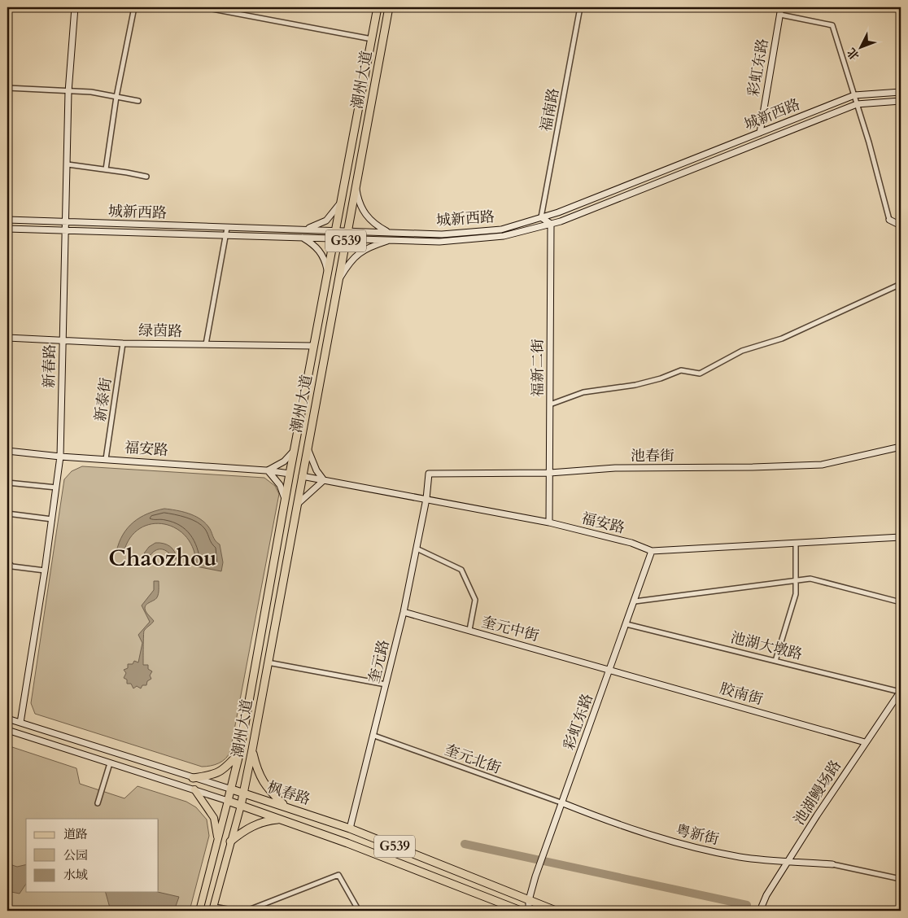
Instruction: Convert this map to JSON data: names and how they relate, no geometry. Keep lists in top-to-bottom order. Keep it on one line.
{"streets":{"highway":["潮州大道","G539","枫春路"],"street":["彩虹东路","福南路","城新西路","绿茵路","新春路","福新二街","新泰街","福安路","池春街","奎元中街","池湖大墩路","奎元路","胶南街","奎元北街","池湖鳗场路","粤新街"]},"crossings":[["彩虹东路","城新西路"],["彩虹东路","福安路"],["彩虹东路","奎元中街"],["彩虹东路","池湖大墩路"],["彩虹东路","胶南街"],["彩虹东路","奎元北街"],["彩虹东路","枫春路"],["彩虹东路","粤新街"],["潮州大道","城新西路"],["潮州大道","绿茵路"],["潮州大道","福安路"],["潮州大道","枫春路"],["福南路","城新西路"],["城新西路","新春路"],["城新西路","福新二街"],["绿茵路","新春路"],["绿茵路","新泰街"],["新春路","福安路"],["新春路","枫春路"],["福新二街","福安路"],["福新二街","池春街"],["新泰街","福安路"],["福安路","池春街"],["福安路","奎元路"],["池春街","奎元路"],["奎元中街","奎元路"],["奎元中街","胶南街"],["池湖大墩路","池湖鳗场路"],["奎元路","奎元北街"],["奎元路","枫春路"],["胶南街","池湖鳗场路"],["奎元北街","粤新街"],["池湖鳗场路","粤新街"]],"districts":["Chaozhou"],"legend":["道路","公园","水域"],"north":"bottom left"}
